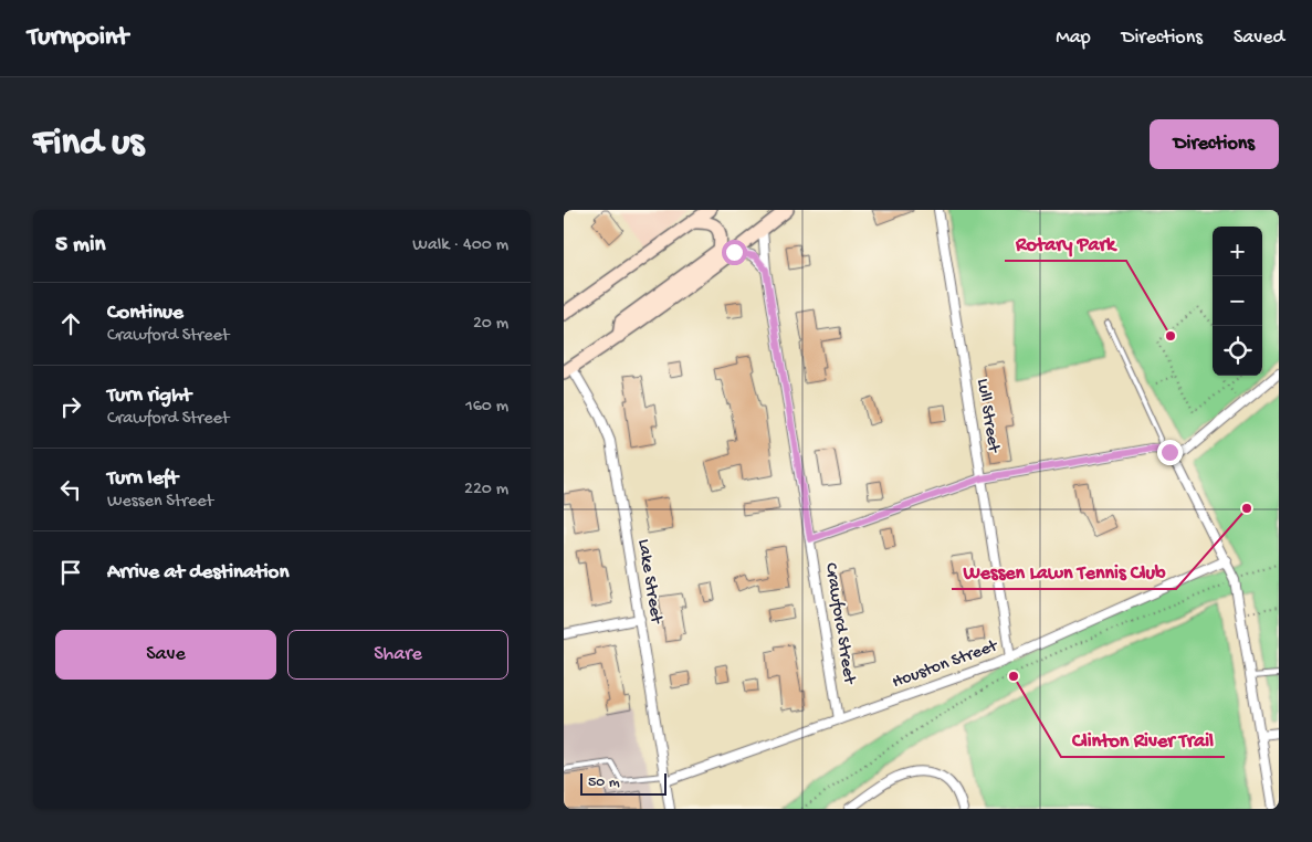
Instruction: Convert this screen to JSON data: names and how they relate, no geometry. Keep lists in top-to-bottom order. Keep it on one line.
{"streets":{"street":["Lull Street","Lake Street","Crawford Street","Houston Street"]},"crossings":[["Lull Street","Houston Street"],["Lake Street","Houston Street"],["Crawford Street","Houston Street"]],"places":["Rotary Park","Wessen Lawn Tennis Club","Clinton River Trail"],"scale_bar":"50 m","page":{"header":"Turnpoint","nav":["Map","Directions","Saved"],"buttons":["Directions",["Save","Share"]],"title":"Find us","heading":["5 min","Walk · 400 m"],"map_buttons":["+","−"],"list":[["Continue","Crawford Street","20 m"],["Turn right","Crawford Street","160 m"],["Turn left","Wessen Street","220 m"],"Arrive at destination"],"scale":"50 m"}}
